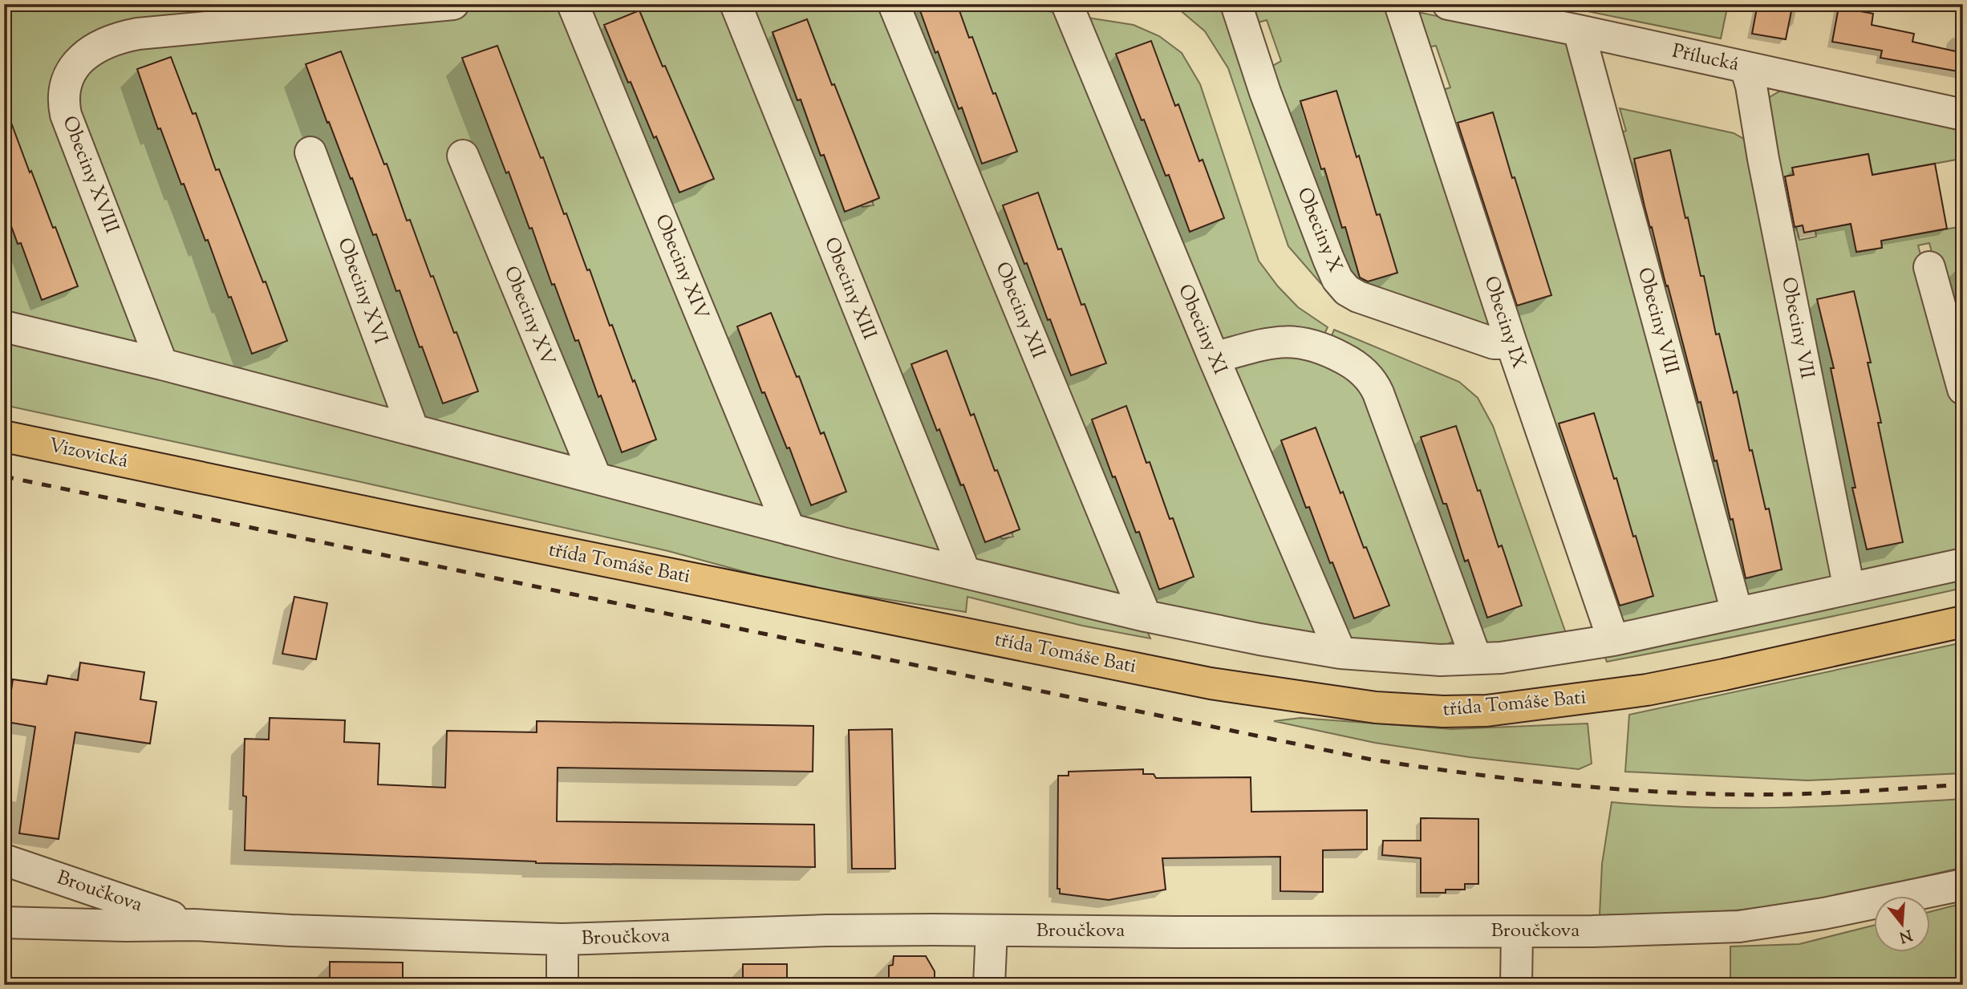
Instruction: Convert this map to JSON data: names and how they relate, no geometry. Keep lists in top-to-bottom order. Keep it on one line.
{"streets":{"main road":["Vizovická","třída Tomáše Bati"],"street":["Přílucká","Obeciny XVIII","Obeciny X","Obeciny XIV","Obeciny XIII","Obeciny XVI","Obeciny XII","Obeciny XV","Obeciny VIII","Obeciny IX","Obeciny VII","Obeciny XI","Broučkova"]},"crossings":[["Přílucká","Obeciny VIII"],["Přílucká","Obeciny VII"],["Obeciny X","Obeciny IX"],["Vizovická","třída Tomáše Bati"]],"north":"bottom"}
